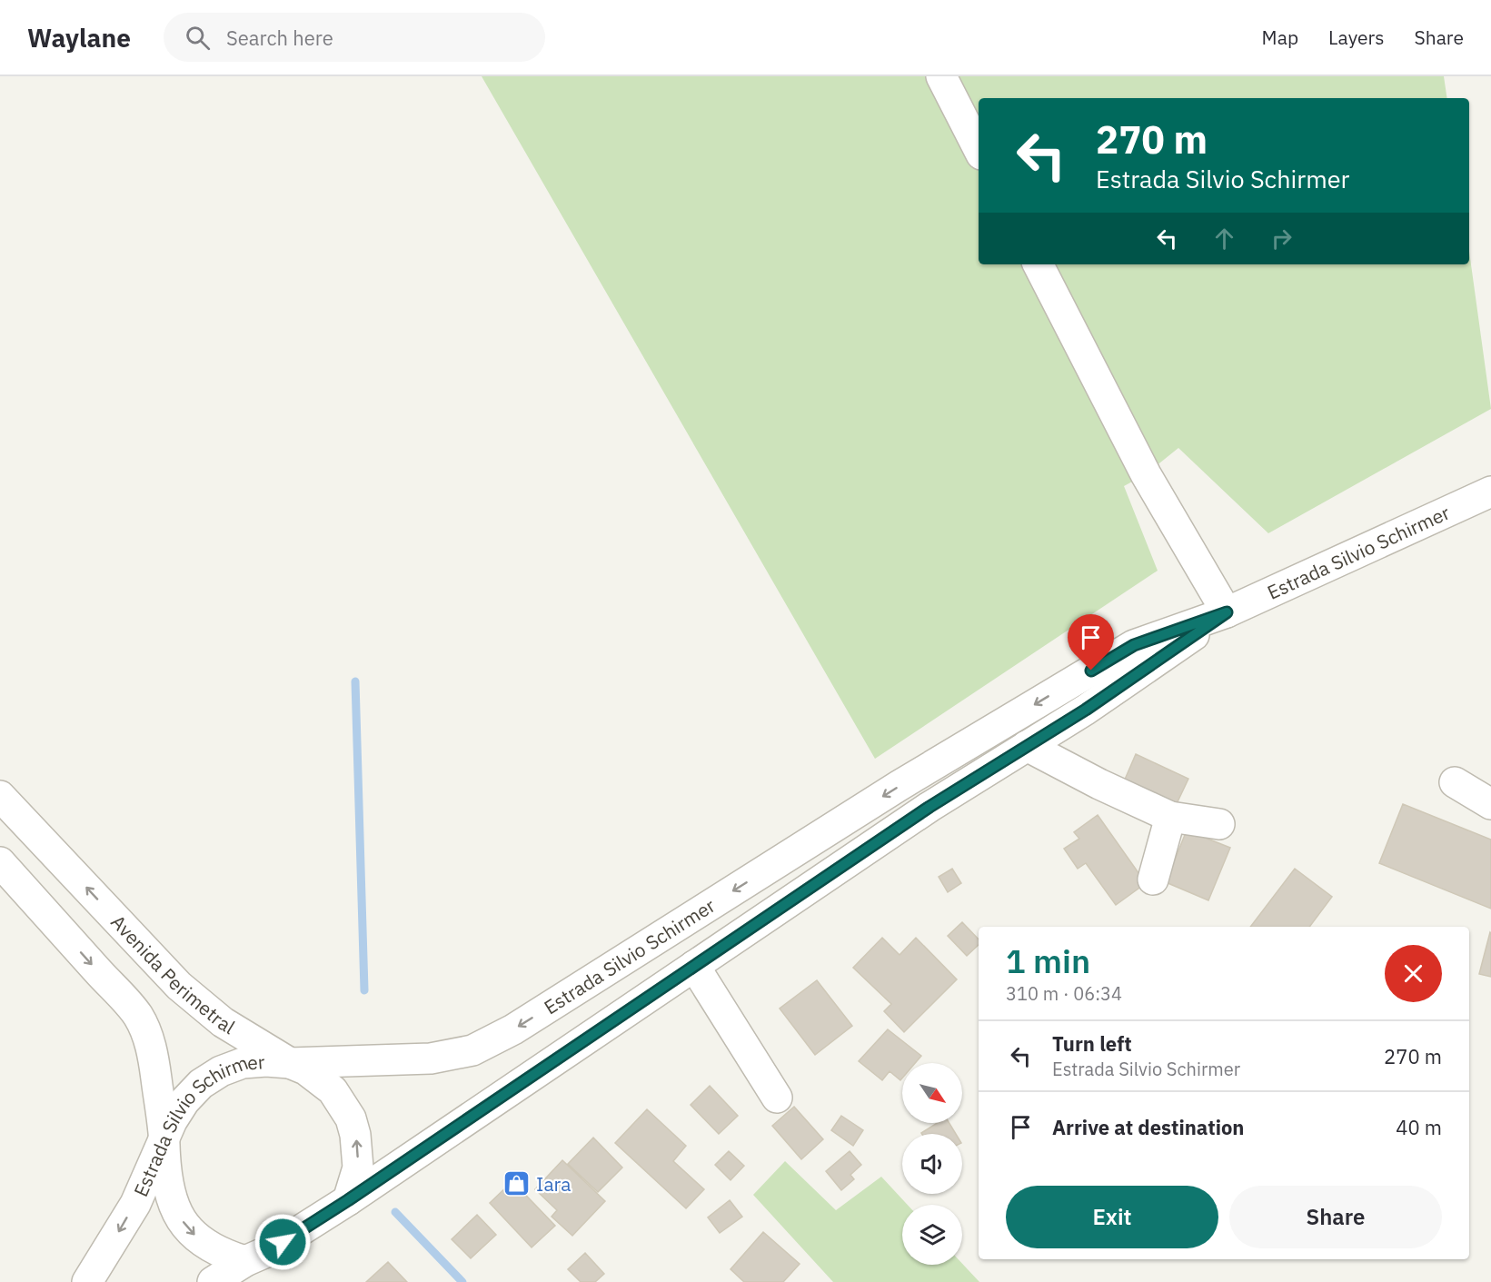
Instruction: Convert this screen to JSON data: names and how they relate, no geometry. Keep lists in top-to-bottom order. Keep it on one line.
{"streets":{"street":["Estrada Silvio Schirmer","Avenida Perimetral"]},"crossings":[["Estrada Silvio Schirmer","Avenida Perimetral"]],"places":{"shop":["Iara"]},"north":"bottom right","page":{"header":"Waylane","search":"Search here","nav":["Map","Layers","Share"],"turn":["270 m","Estrada Silvio Schirmer"],"heading":["1 min","310 m · 06:34"],"list":[{"name":"Turn left","note":"Estrada Silvio Schirmer","value":"270 m"},{"name":"Arrive at destination","value":"40 m"}],"buttons":["Exit","Share"]}}
